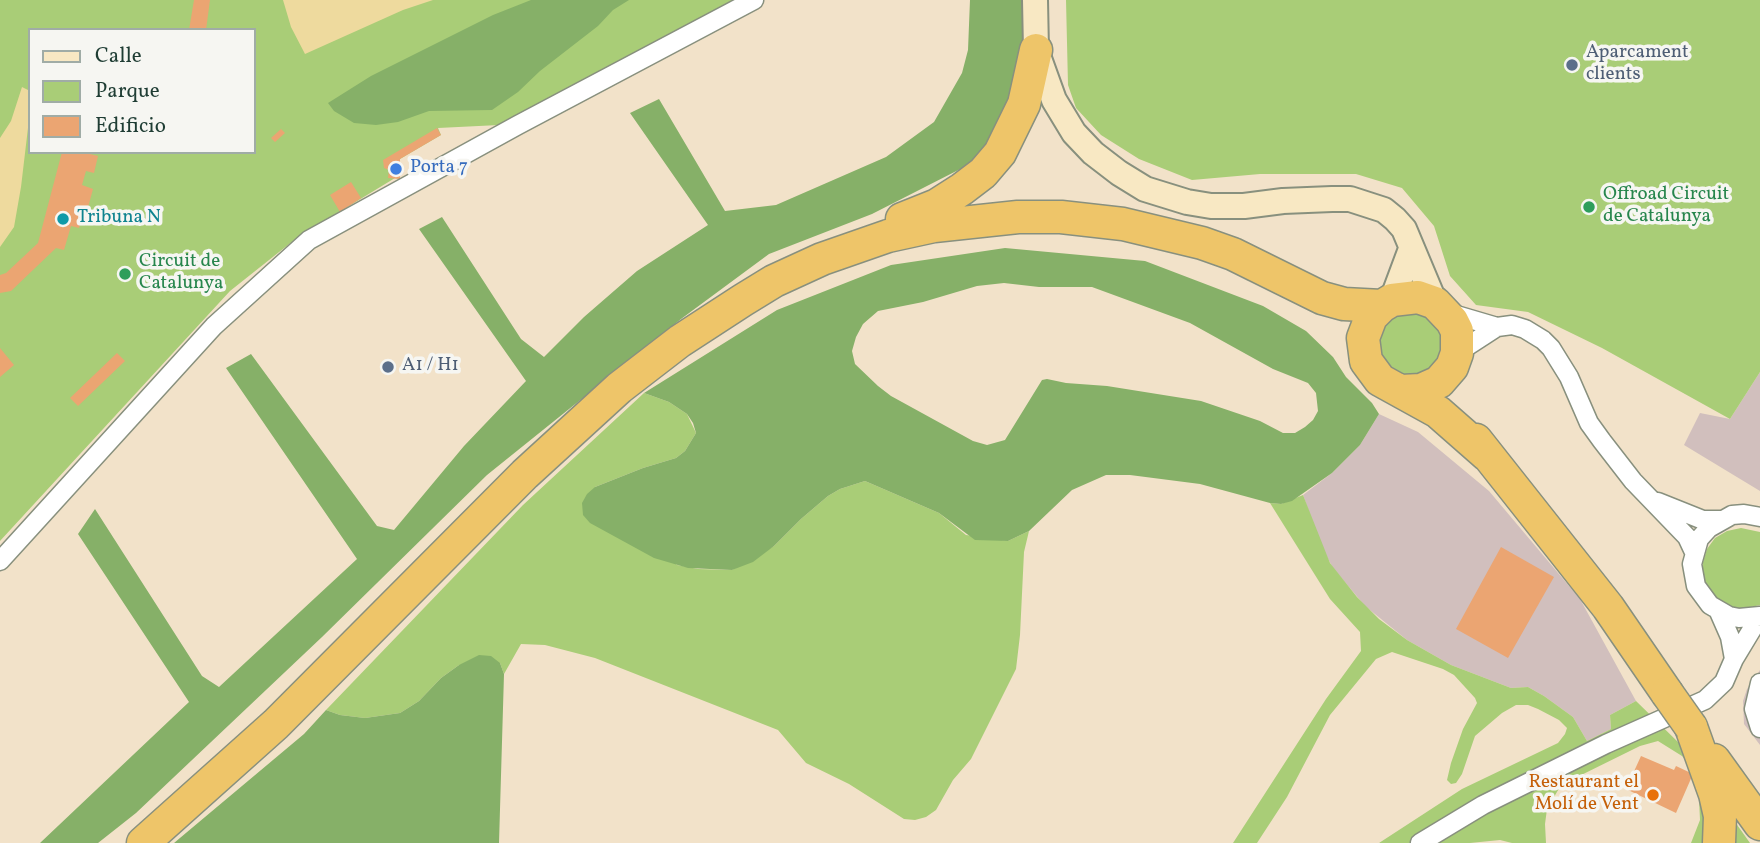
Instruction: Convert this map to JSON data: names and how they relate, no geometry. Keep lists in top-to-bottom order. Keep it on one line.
{"places":["Aparcament clients","Porta 7","Offroad Circuit de Catalunya","Tribuna N","Circuit de Catalunya","A1 / H1","Restaurant el Molí de Vent"],"legend":["Calle","Parque","Edificio"]}
